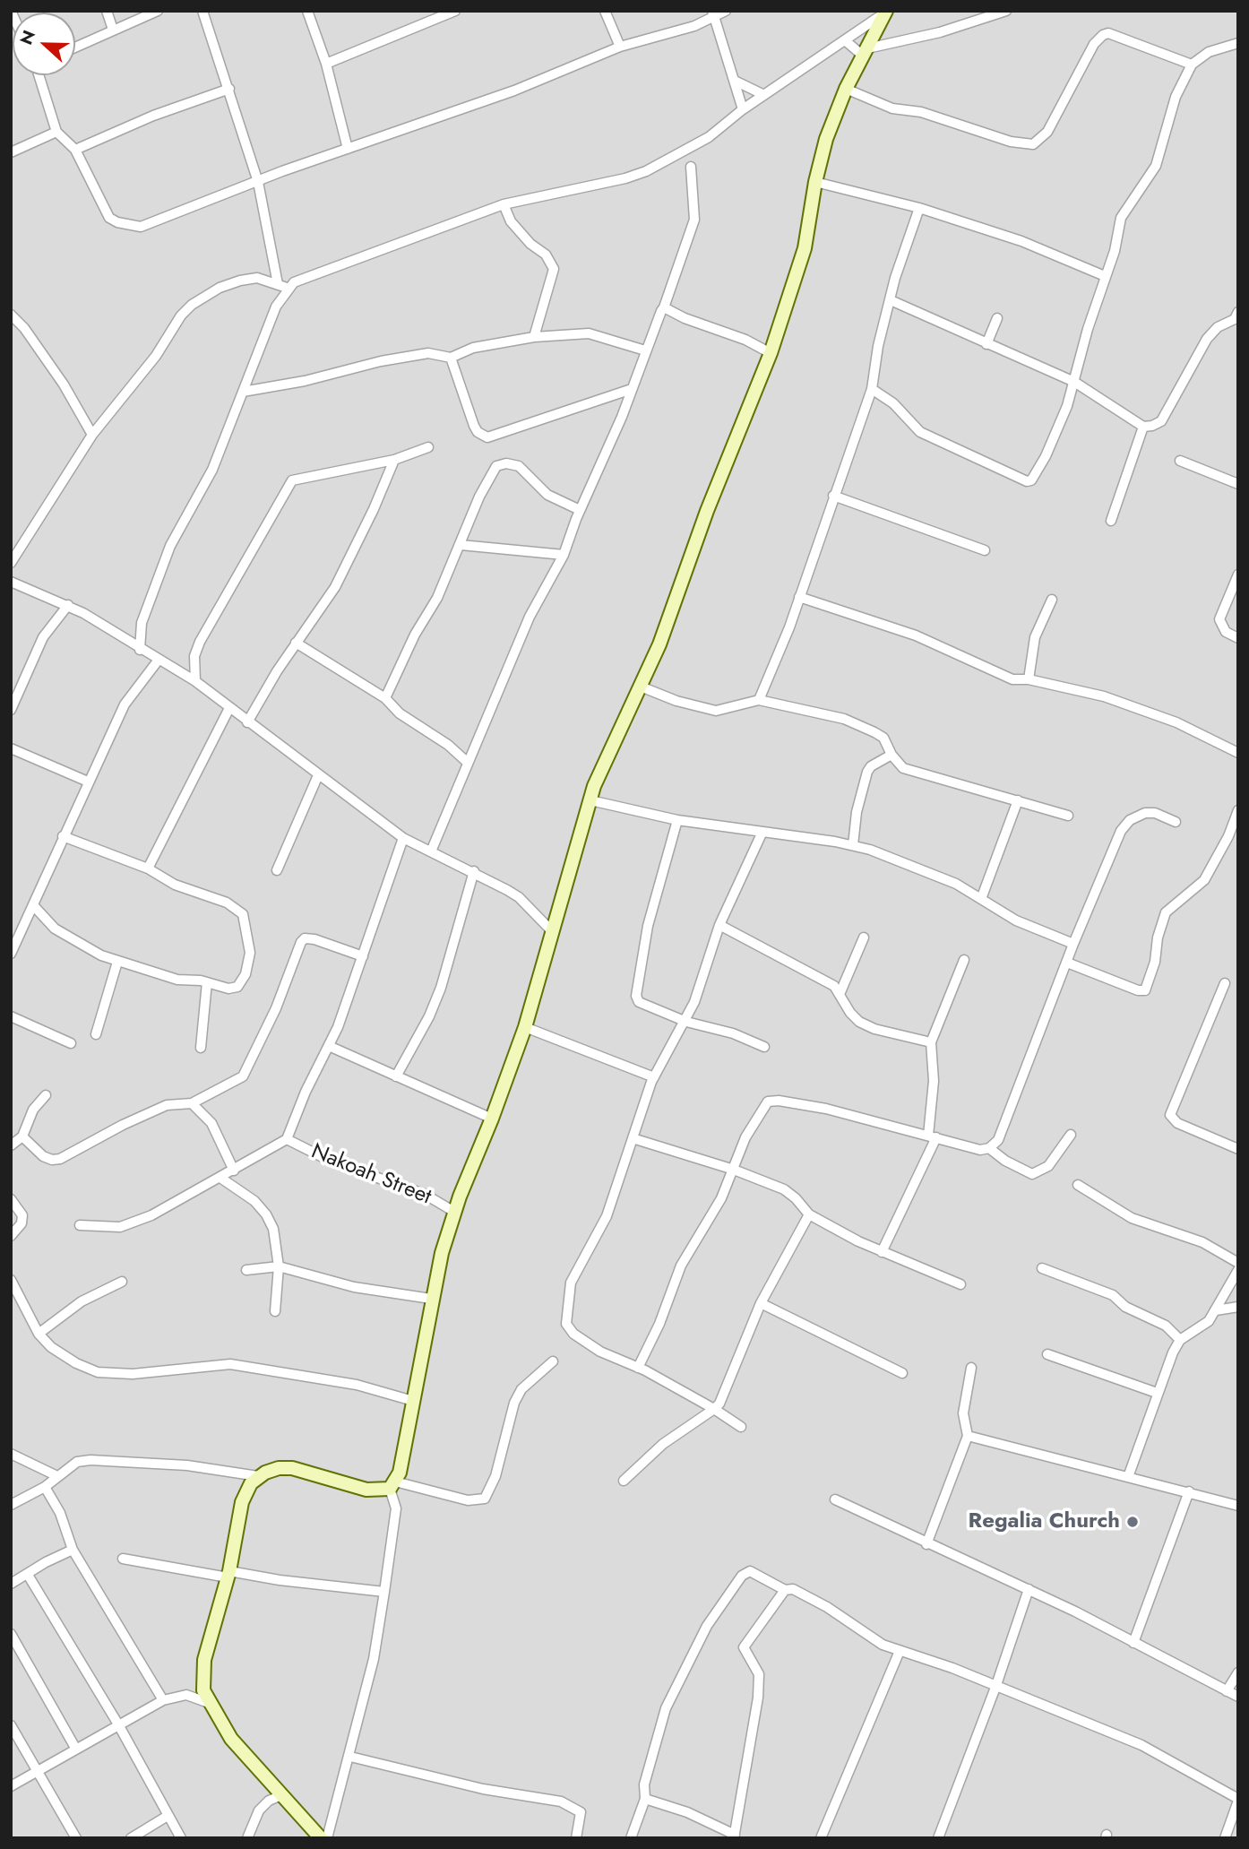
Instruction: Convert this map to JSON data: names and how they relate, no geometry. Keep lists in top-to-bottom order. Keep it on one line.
{"streets":{"street":["Nakoah Street"]},"places":["Regalia Church"],"north":"left"}
